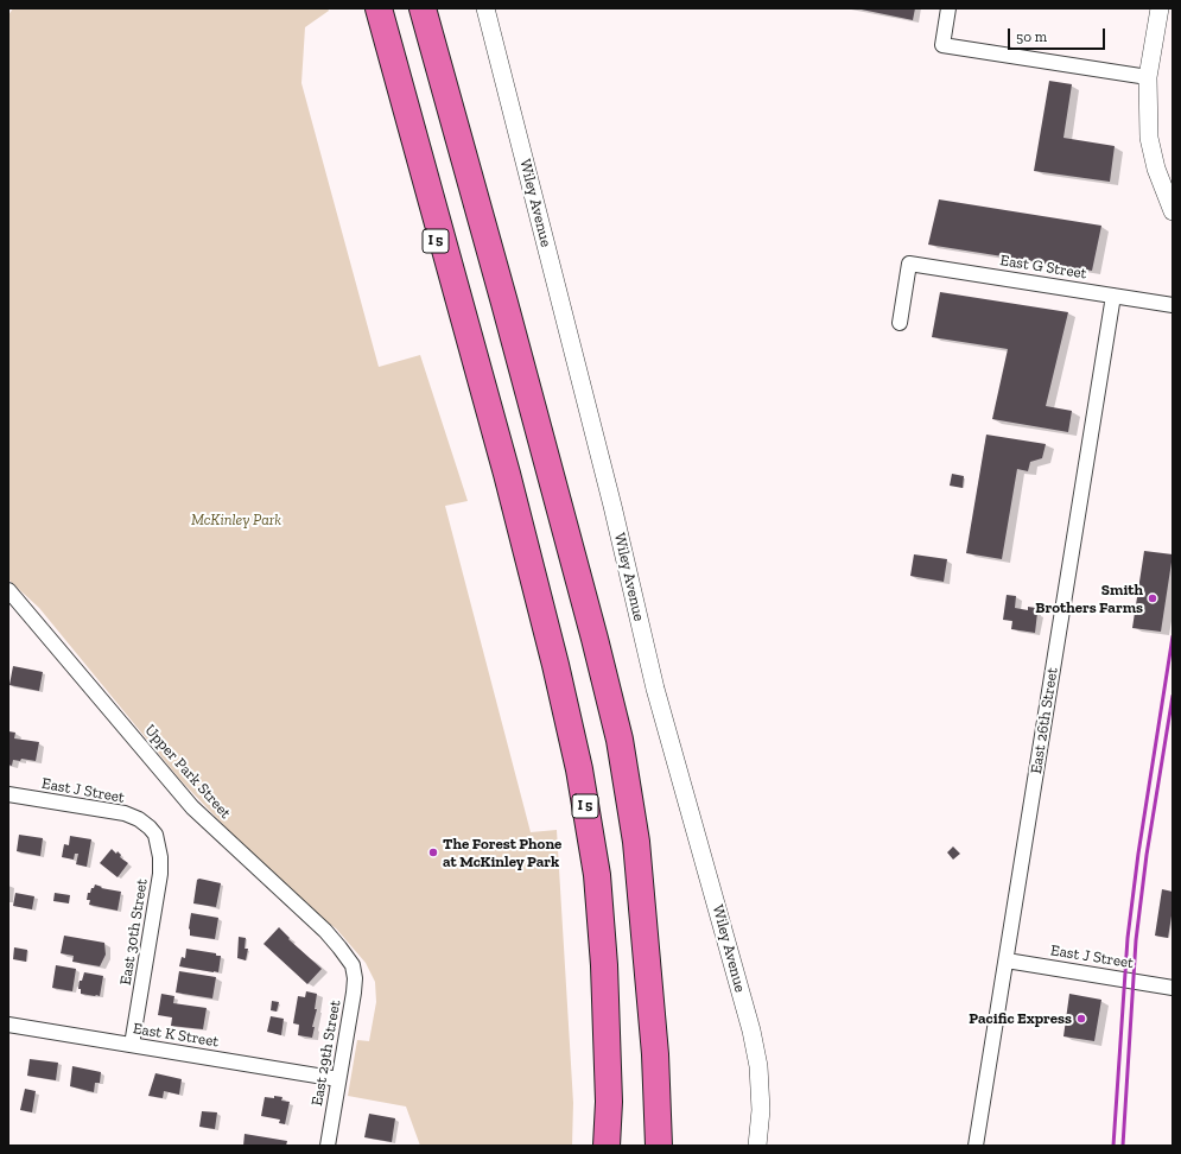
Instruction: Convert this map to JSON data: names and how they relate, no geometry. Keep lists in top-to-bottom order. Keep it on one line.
{"streets":{"highway":["I 5"],"street":["Wiley Avenue","East G Street","East 26th Street","Upper Park Street","East J Street","East 30th Street","East K Street","East 29th Street"]},"crossings":[["East G Street","East 26th Street"],["East 26th Street","East J Street"],["Upper Park Street","East 29th Street"],["East J Street","East 30th Street"],["East 30th Street","East K Street"],["East K Street","East 29th Street"]],"parks":["McKinley Park"],"places":["Smith Brothers Farms","The Forest Phone at McKinley Park","Pacific Express"],"scale_bar":"50 m"}
